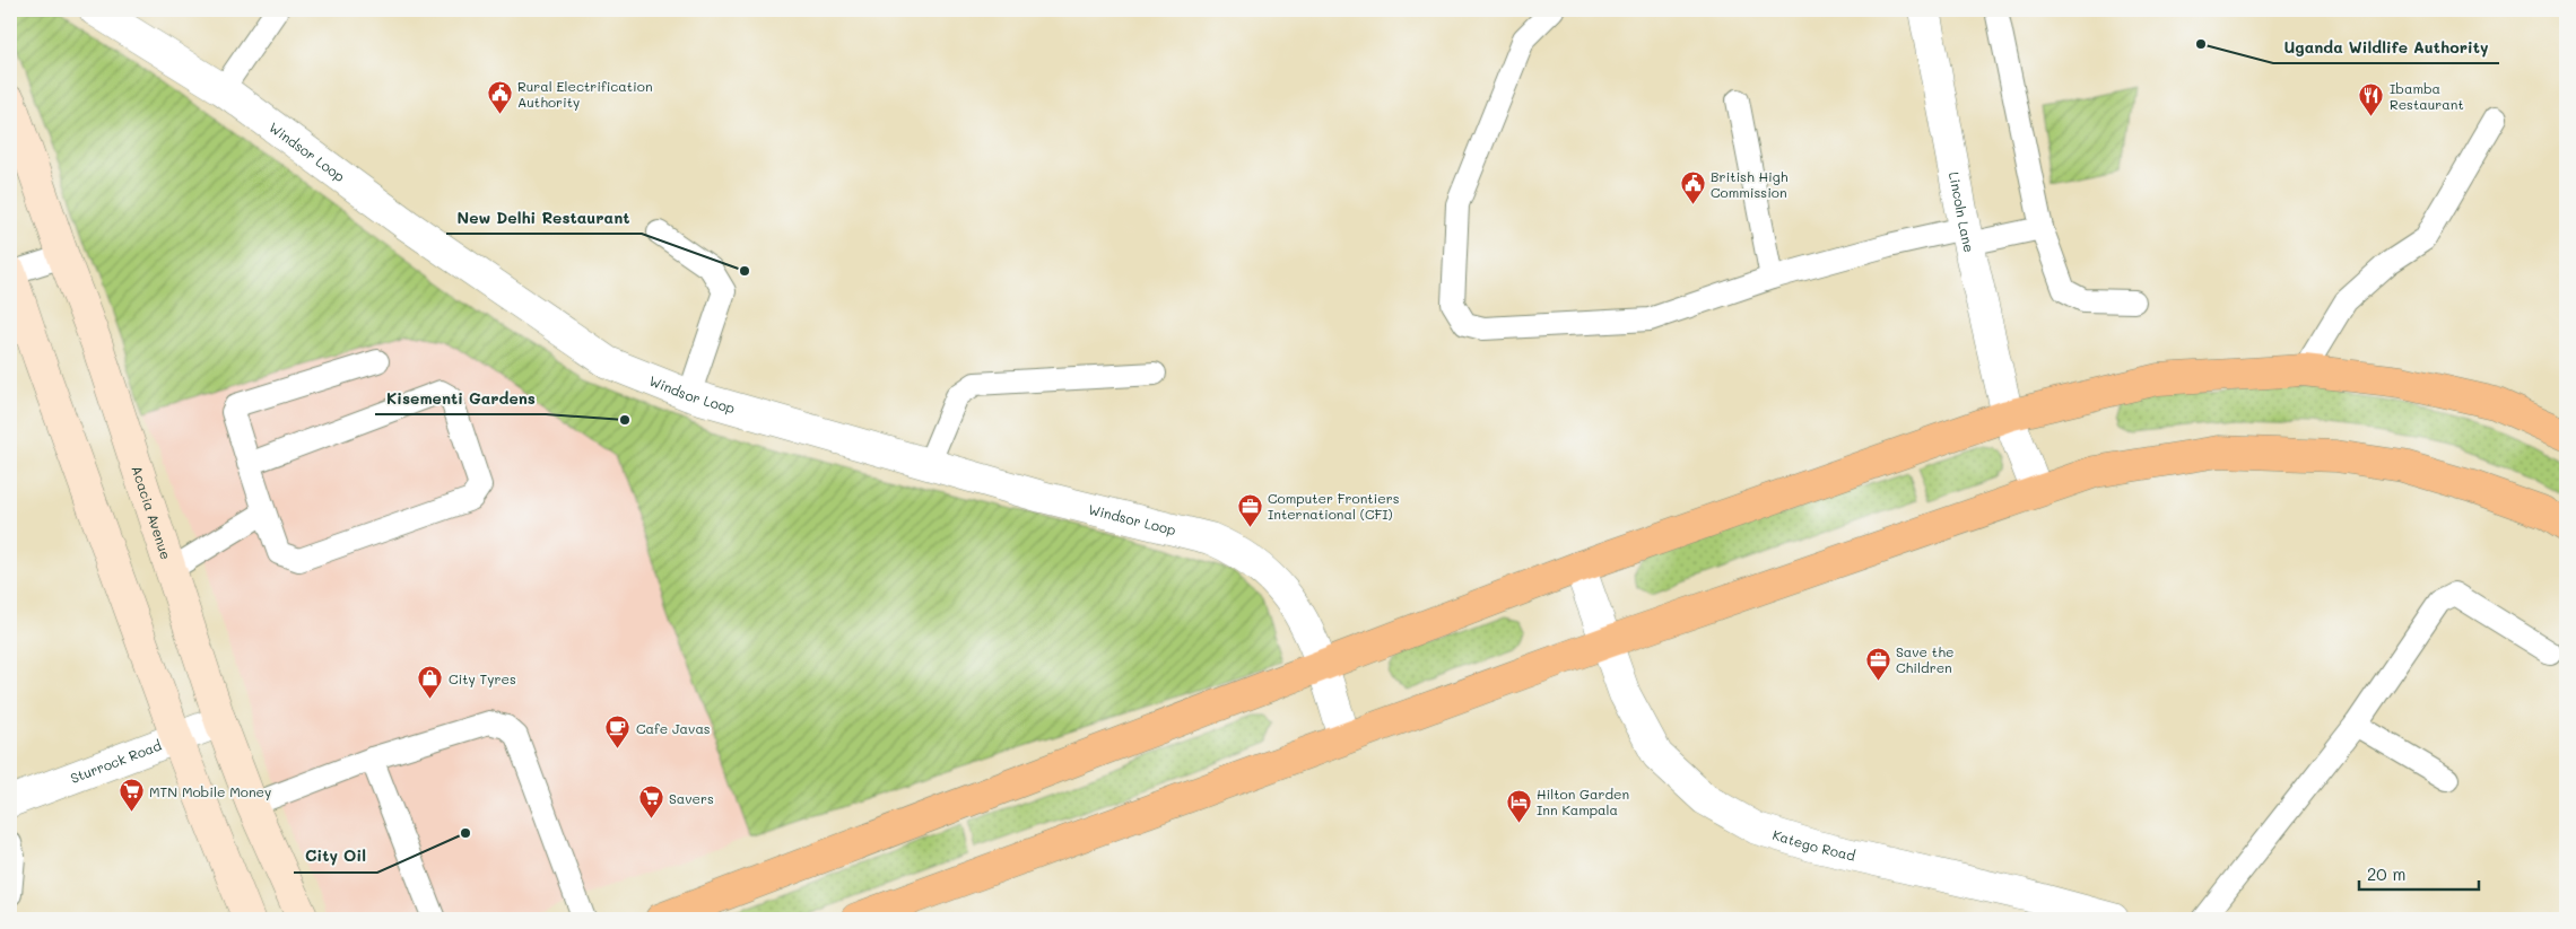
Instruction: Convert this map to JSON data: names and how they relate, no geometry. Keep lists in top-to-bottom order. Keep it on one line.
{"streets":{"main road":["Acacia Avenue"],"street":["Windsor Loop","Lincoln Lane","Sturrock Road","Katego Road"]},"crossings":[["Acacia Avenue","Sturrock Road"]],"places":{"other":["Uganda Wildlife Authority","New Delhi Restaurant","Kisementi Gardens","City Oil"],"public building":["Rural Electrification Authority","British High Commission"],"restaurant":["Ibamba Restaurant"],"office":["Computer Frontiers International (CFI)","Save the Children"],"shop":["City Tyres"],"cafe":["Cafe Javas"],"supermarket":["MTN Mobile Money","Savers"],"hotel":["Hilton Garden Inn Kampala"]},"scale_bar":"20 m"}
